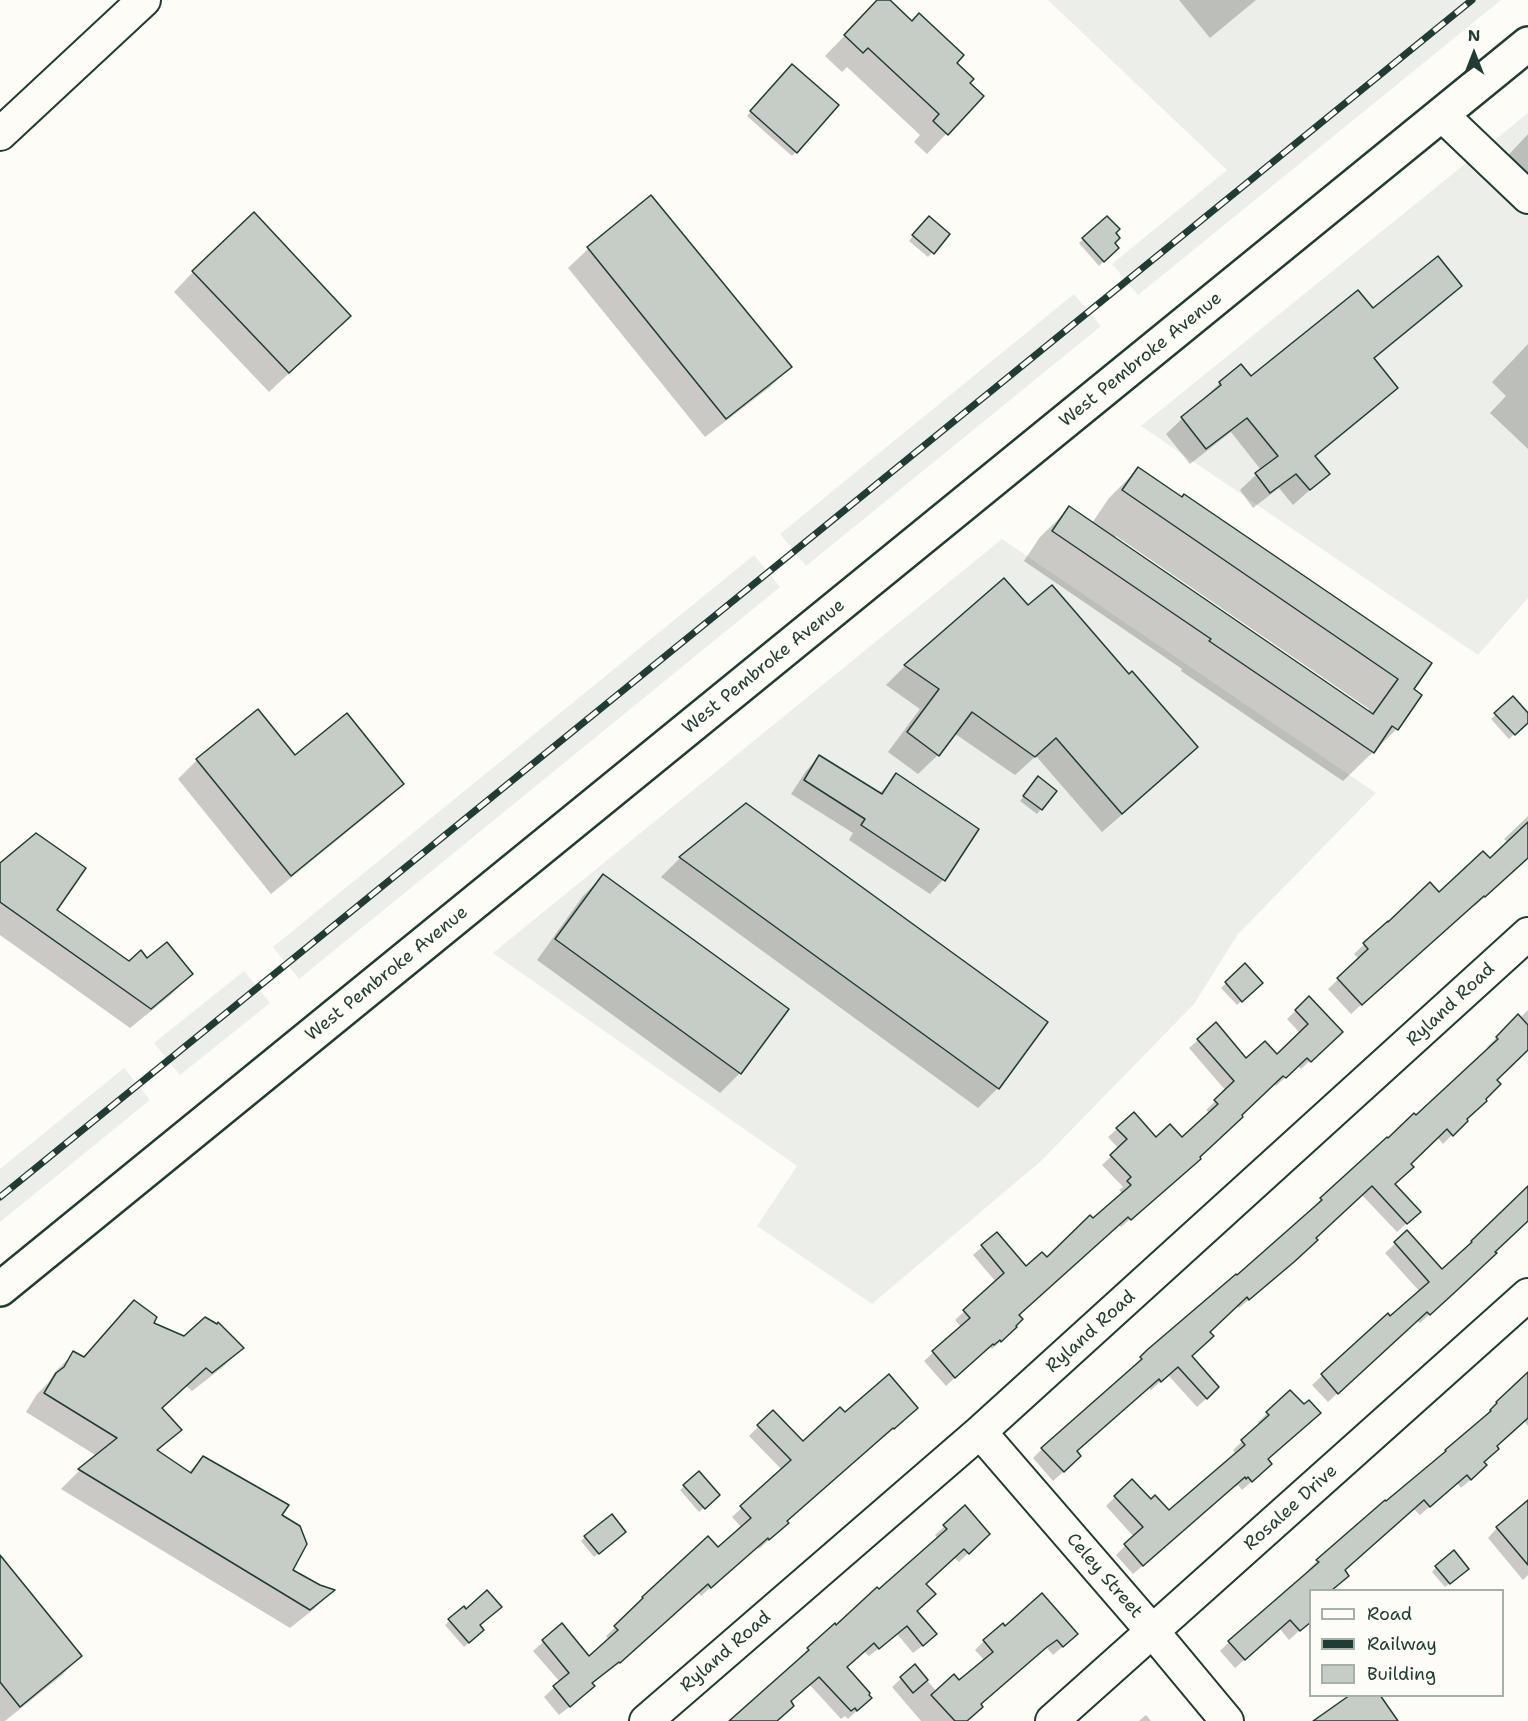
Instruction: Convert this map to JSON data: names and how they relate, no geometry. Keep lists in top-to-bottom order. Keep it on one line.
{"streets":{"main road":["West Pembroke Avenue"],"street":["Ryland Road","Rosalee Drive","Celey Street"]},"crossings":[["Ryland Road","Celey Street"],["Rosalee Drive","Celey Street"]],"legend":["Road","Railway","Building"],"north":"top"}
